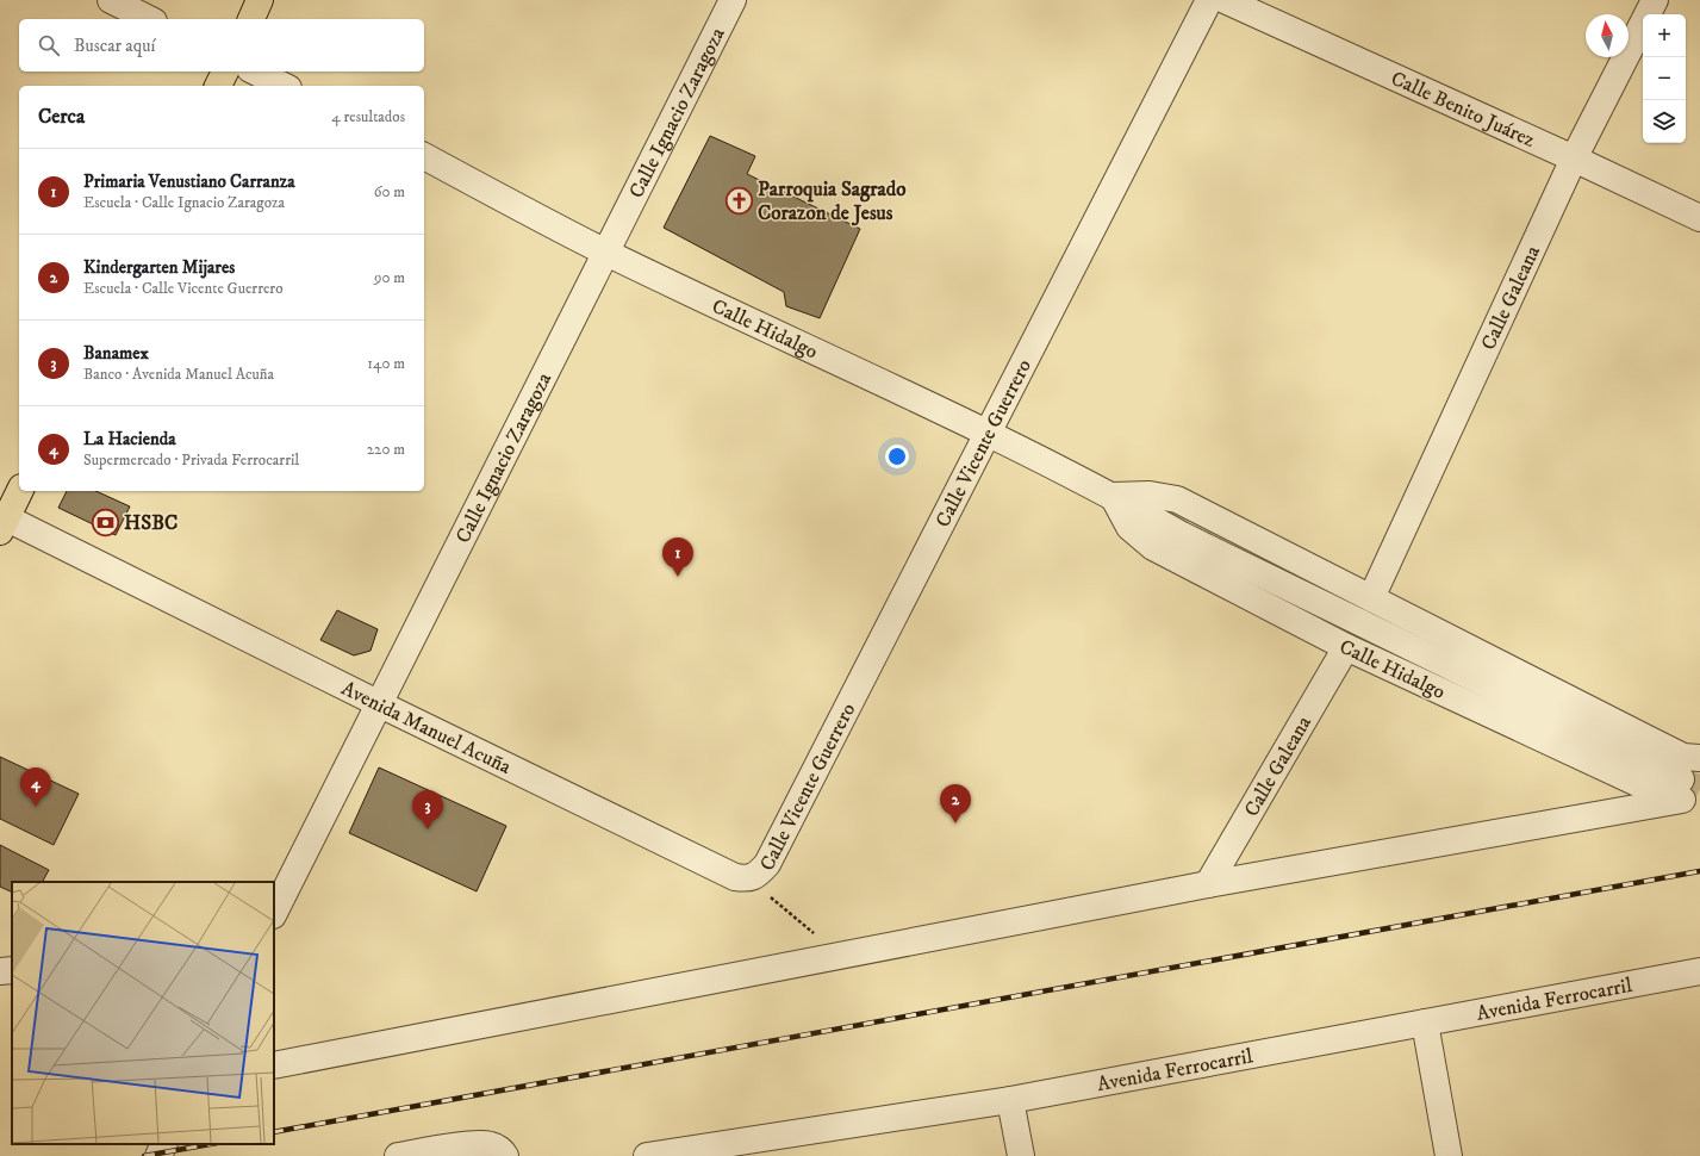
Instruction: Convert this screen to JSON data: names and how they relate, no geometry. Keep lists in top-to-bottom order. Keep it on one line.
{"streets":{"street":["Calle Benito Juárez","Calle Ignacio Zaragoza","Calle Galeana","Calle Hidalgo","Calle Vicente Guerrero","Avenida Manuel Acuña","Avenida Ferrocarril"]},"crossings":[["Calle Benito Juárez","Calle Galeana"],["Calle Ignacio Zaragoza","Calle Hidalgo"],["Calle Ignacio Zaragoza","Avenida Manuel Acuña"],["Calle Galeana","Calle Hidalgo"],["Calle Hidalgo","Calle Vicente Guerrero"],["Calle Vicente Guerrero","Avenida Manuel Acuña"]],"places":{"church":["Parroquia Sagrado Corazon de Jesus"],"bank":["HSBC"]},"north":"top","page":{"map_buttons":["+","−"],"search":"Buscar aquí","heading":["Cerca","4 resultados"],"list":[{"mark":"1","name":"Primaria Venustiano Carranza","note":"Escuela · Calle Ignacio Zaragoza","value":"60 m"},{"mark":"2","name":"Kindergarten Mijares","note":"Escuela · Calle Vicente Guerrero","value":"90 m"},{"mark":"3","name":"Banamex","note":"Banco · Avenida Manuel Acuña","value":"140 m"},{"mark":"4","name":"La Hacienda","note":"Supermercado · Privada Ferrocarril","value":"220 m"}],"pins":["1","4","2","3"]}}
